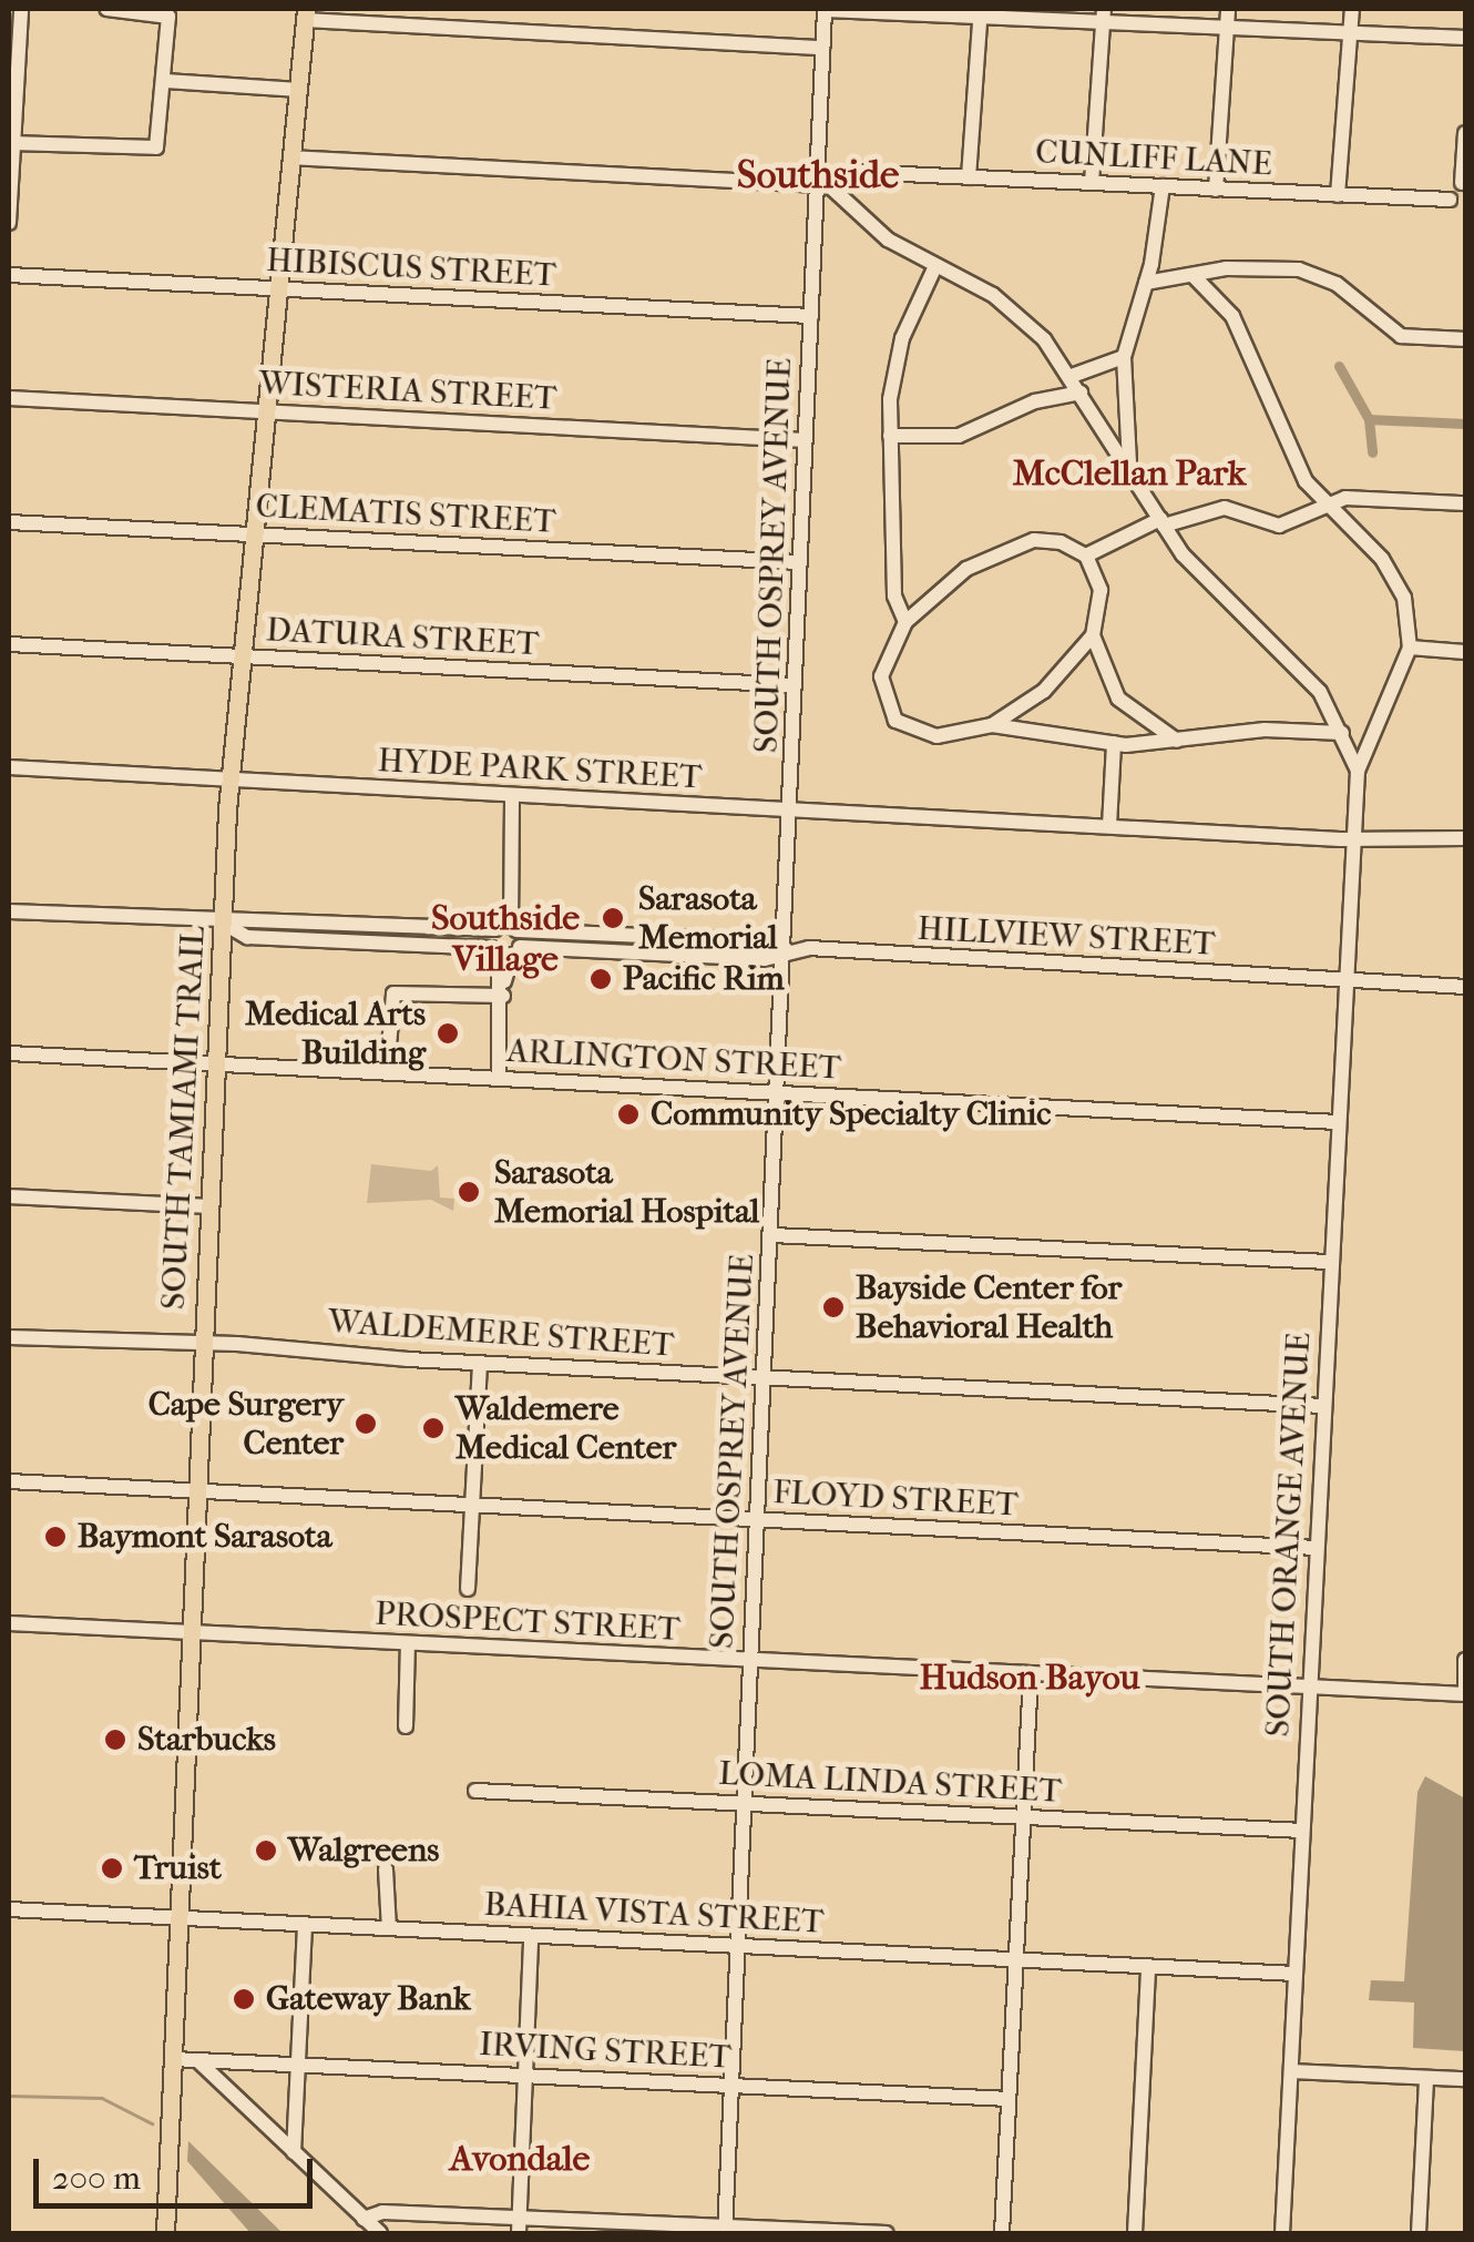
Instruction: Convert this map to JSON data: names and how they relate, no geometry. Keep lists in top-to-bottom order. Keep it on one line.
{"streets":{"main road":["SOUTH TAMIAMI TRAIL"],"street":["CUNLIFF LANE","HIBISCUS STREET","WISTERIA STREET","CLEMATIS STREET","SOUTH OSPREY AVENUE","DATURA STREET","HYDE PARK STREET","HILLVIEW STREET","ARLINGTON STREET","WALDEMERE STREET","FLOYD STREET","SOUTH ORANGE AVENUE","PROSPECT STREET","LOMA LINDA STREET","BAHIA VISTA STREET","IRVING STREET"]},"crossings":[["HIBISCUS STREET","SOUTH OSPREY AVENUE"],["HIBISCUS STREET","SOUTH TAMIAMI TRAIL"],["WISTERIA STREET","SOUTH OSPREY AVENUE"],["WISTERIA STREET","SOUTH TAMIAMI TRAIL"],["CLEMATIS STREET","SOUTH OSPREY AVENUE"],["CLEMATIS STREET","SOUTH TAMIAMI TRAIL"],["SOUTH OSPREY AVENUE","DATURA STREET"],["SOUTH OSPREY AVENUE","HYDE PARK STREET"],["SOUTH OSPREY AVENUE","HILLVIEW STREET"],["SOUTH OSPREY AVENUE","ARLINGTON STREET"],["SOUTH OSPREY AVENUE","WALDEMERE STREET"],["SOUTH OSPREY AVENUE","FLOYD STREET"],["SOUTH OSPREY AVENUE","PROSPECT STREET"],["SOUTH OSPREY AVENUE","LOMA LINDA STREET"],["SOUTH OSPREY AVENUE","BAHIA VISTA STREET"],["SOUTH OSPREY AVENUE","IRVING STREET"],["DATURA STREET","SOUTH TAMIAMI TRAIL"],["HYDE PARK STREET","SOUTH TAMIAMI TRAIL"],["HYDE PARK STREET","SOUTH ORANGE AVENUE"],["HILLVIEW STREET","SOUTH TAMIAMI TRAIL"],["HILLVIEW STREET","SOUTH ORANGE AVENUE"],["ARLINGTON STREET","SOUTH TAMIAMI TRAIL"],["ARLINGTON STREET","SOUTH ORANGE AVENUE"],["SOUTH TAMIAMI TRAIL","WALDEMERE STREET"],["SOUTH TAMIAMI TRAIL","FLOYD STREET"],["SOUTH TAMIAMI TRAIL","PROSPECT STREET"],["SOUTH TAMIAMI TRAIL","BAHIA VISTA STREET"],["SOUTH TAMIAMI TRAIL","IRVING STREET"],["WALDEMERE STREET","SOUTH ORANGE AVENUE"],["FLOYD STREET","SOUTH ORANGE AVENUE"],["SOUTH ORANGE AVENUE","PROSPECT STREET"],["SOUTH ORANGE AVENUE","LOMA LINDA STREET"],["SOUTH ORANGE AVENUE","BAHIA VISTA STREET"]],"districts":["Southside","McClellan Park","Southside Village","Hudson Bayou","Avondale"],"places":["Sarasota Memorial","Pacific Rim","Medical Arts Building","Community Specialty Clinic","Sarasota Memorial Hospital","Bayside Center for Behavioral Health","Cape Surgery Center","Waldemere Medical Center","Baymont Sarasota","Starbucks","Walgreens","Truist","Gateway Bank"],"scale_bar":"200 m"}
